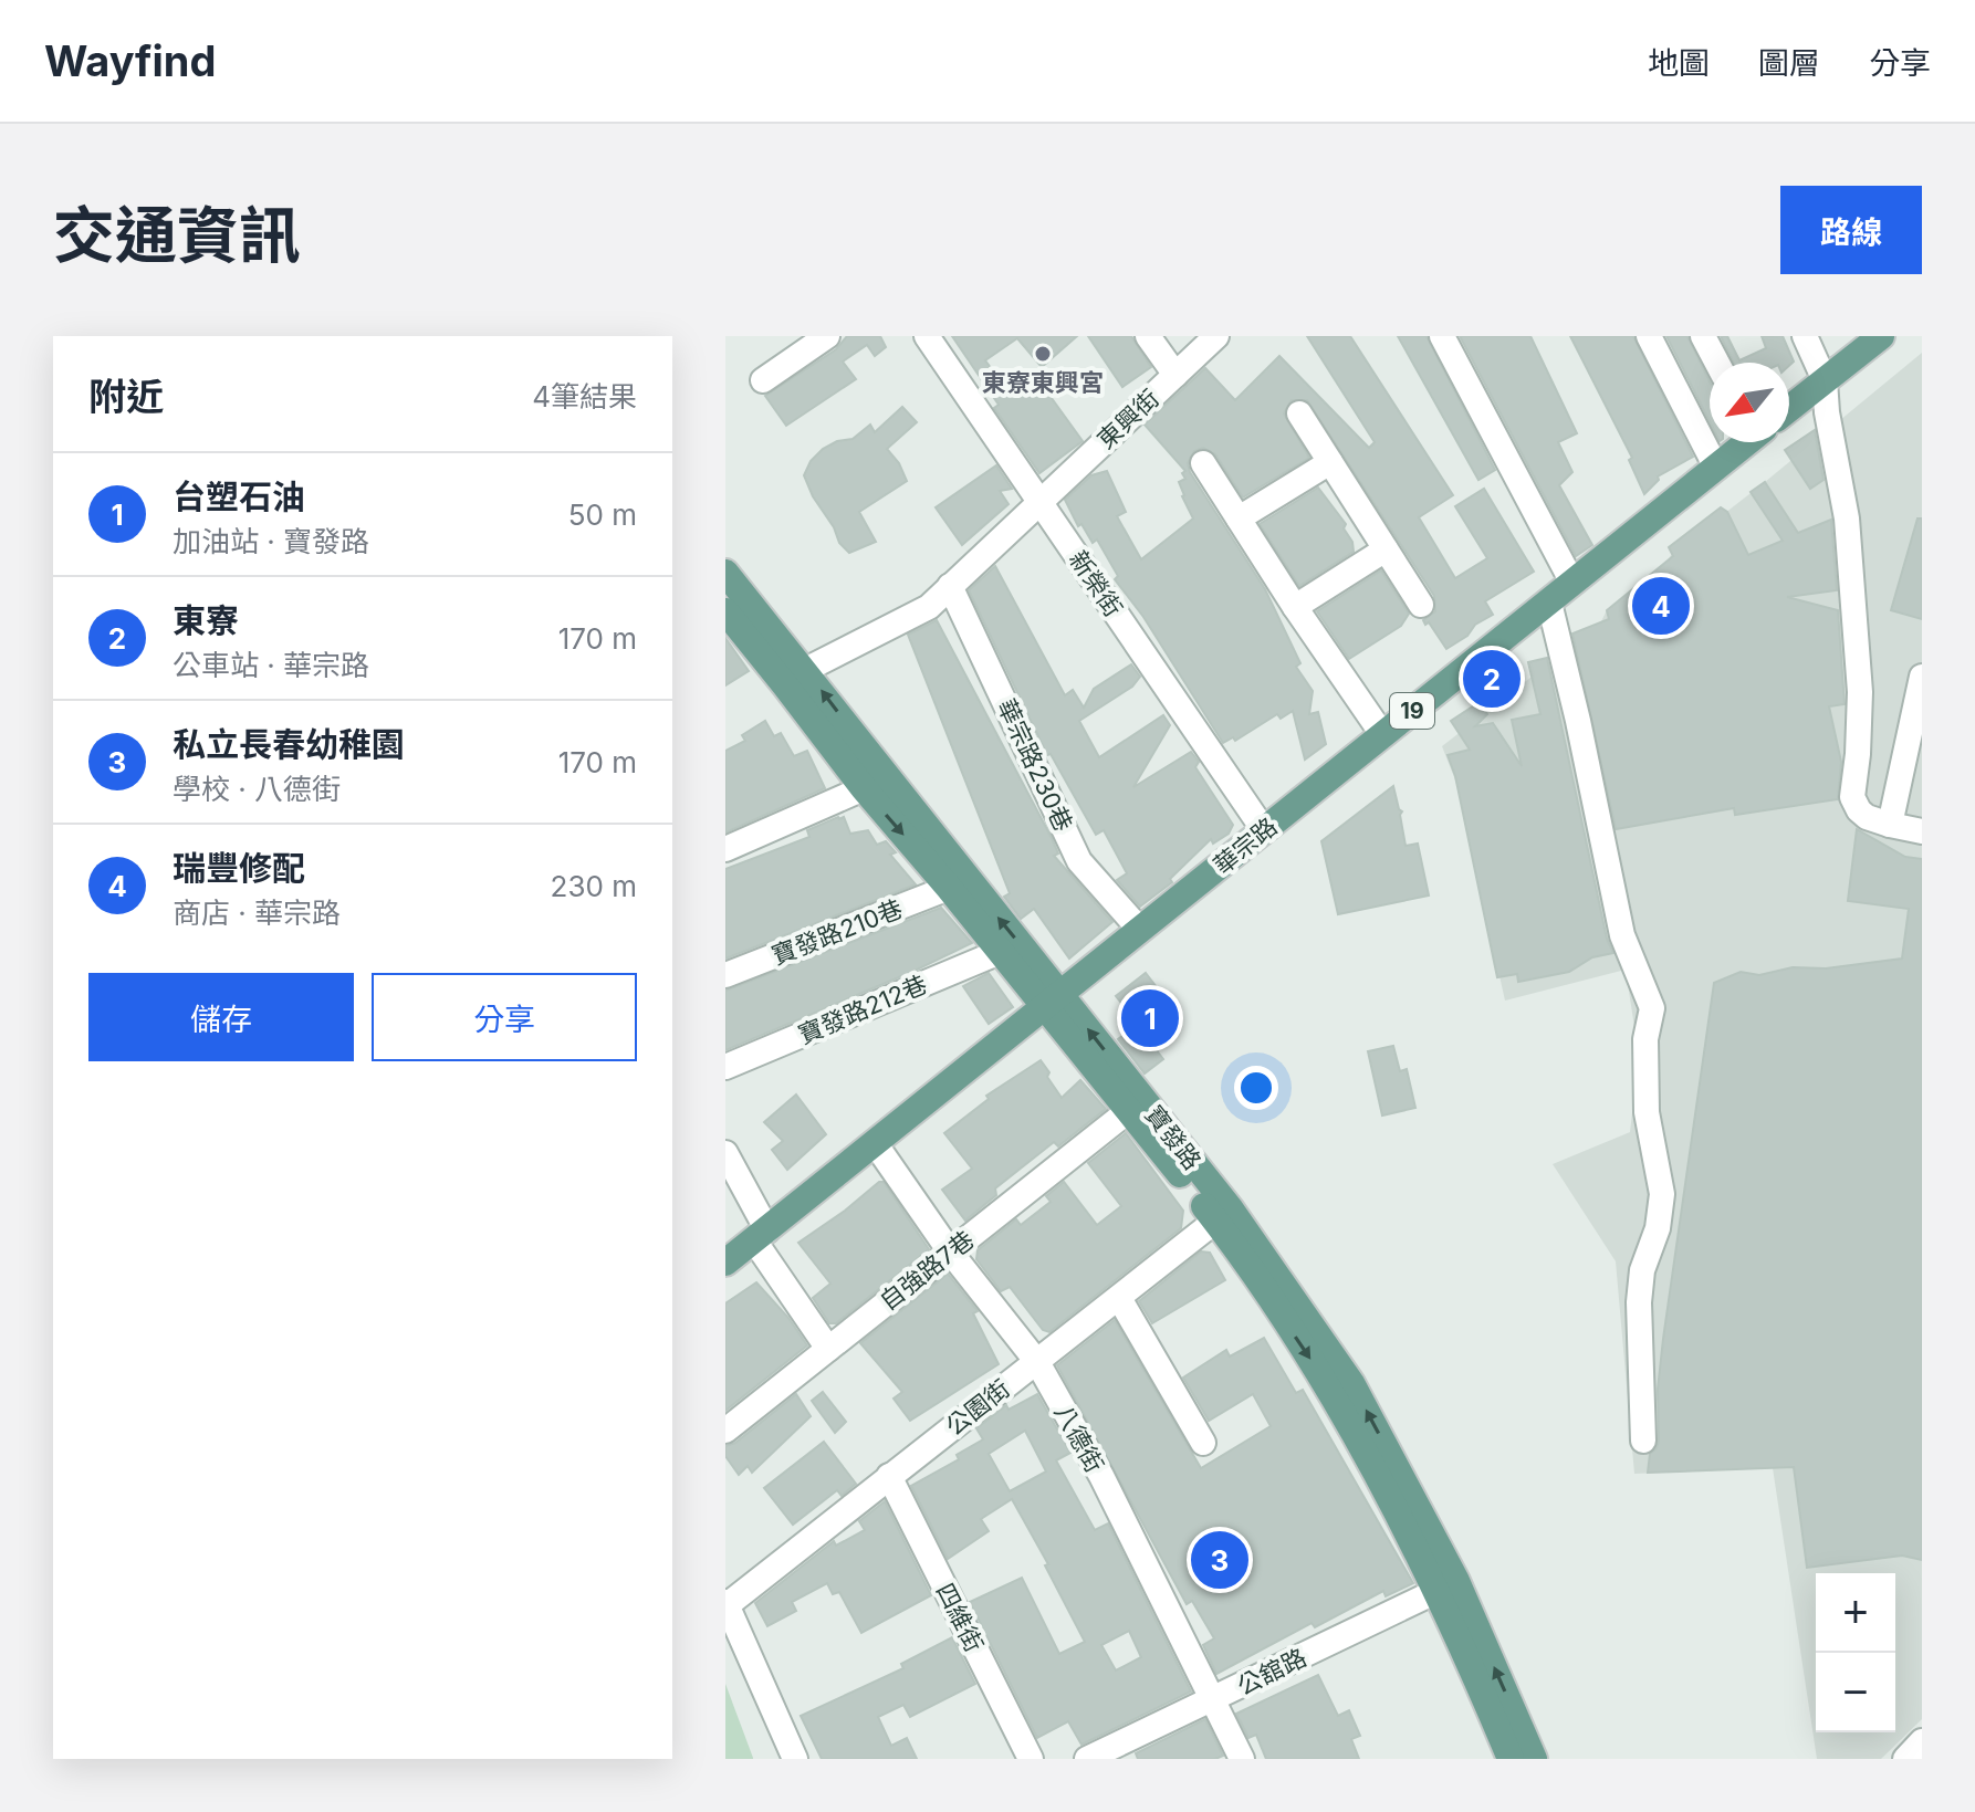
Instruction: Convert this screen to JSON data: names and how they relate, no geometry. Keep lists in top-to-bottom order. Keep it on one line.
{"streets":{"main road":["19","華宗路","寶發路"],"street":["東興街","新榮街","華宗路230巷","寶發路210巷","寶發路212巷","自強路7巷","公園街","八德街","四維街","公舘路"]},"crossings":[["東興街","新榮街"],["東興街","華宗路230巷"],["東興街","寶發路"],["新榮街","華宗路"],["華宗路230巷","華宗路"],["華宗路","寶發路"],["華宗路","八德街"],["寶發路210巷","寶發路"],["寶發路212巷","寶發路"],["寶發路","自強路7巷"],["寶發路","公園街"],["寶發路","公舘路"],["自強路7巷","八德街"],["公園街","八德街"],["公園街","四維街"],["八德街","公舘路"]],"places":["東寮東興宮"],"north":"bottom left","page":{"header":"Wayfind","nav":["地圖","圖層","分享"],"title":"交通資訊","buttons":["路線",["儲存","分享"]],"heading":["附近","4筆結果"],"list":[{"mark":"1","name":"台塑石油","note":"加油站 · 寶發路","value":"50 m"},{"mark":"2","name":"東寮","note":"公車站 · 華宗路","value":"170 m"},{"mark":"3","name":"私立長春幼稚園","note":"學校 · 八德街","value":"170 m"},{"mark":"4","name":"瑞豐修配","note":"商店 · 華宗路","value":"230 m"}],"pins":["4","2","1","3"],"map_buttons":["+","−"]}}
